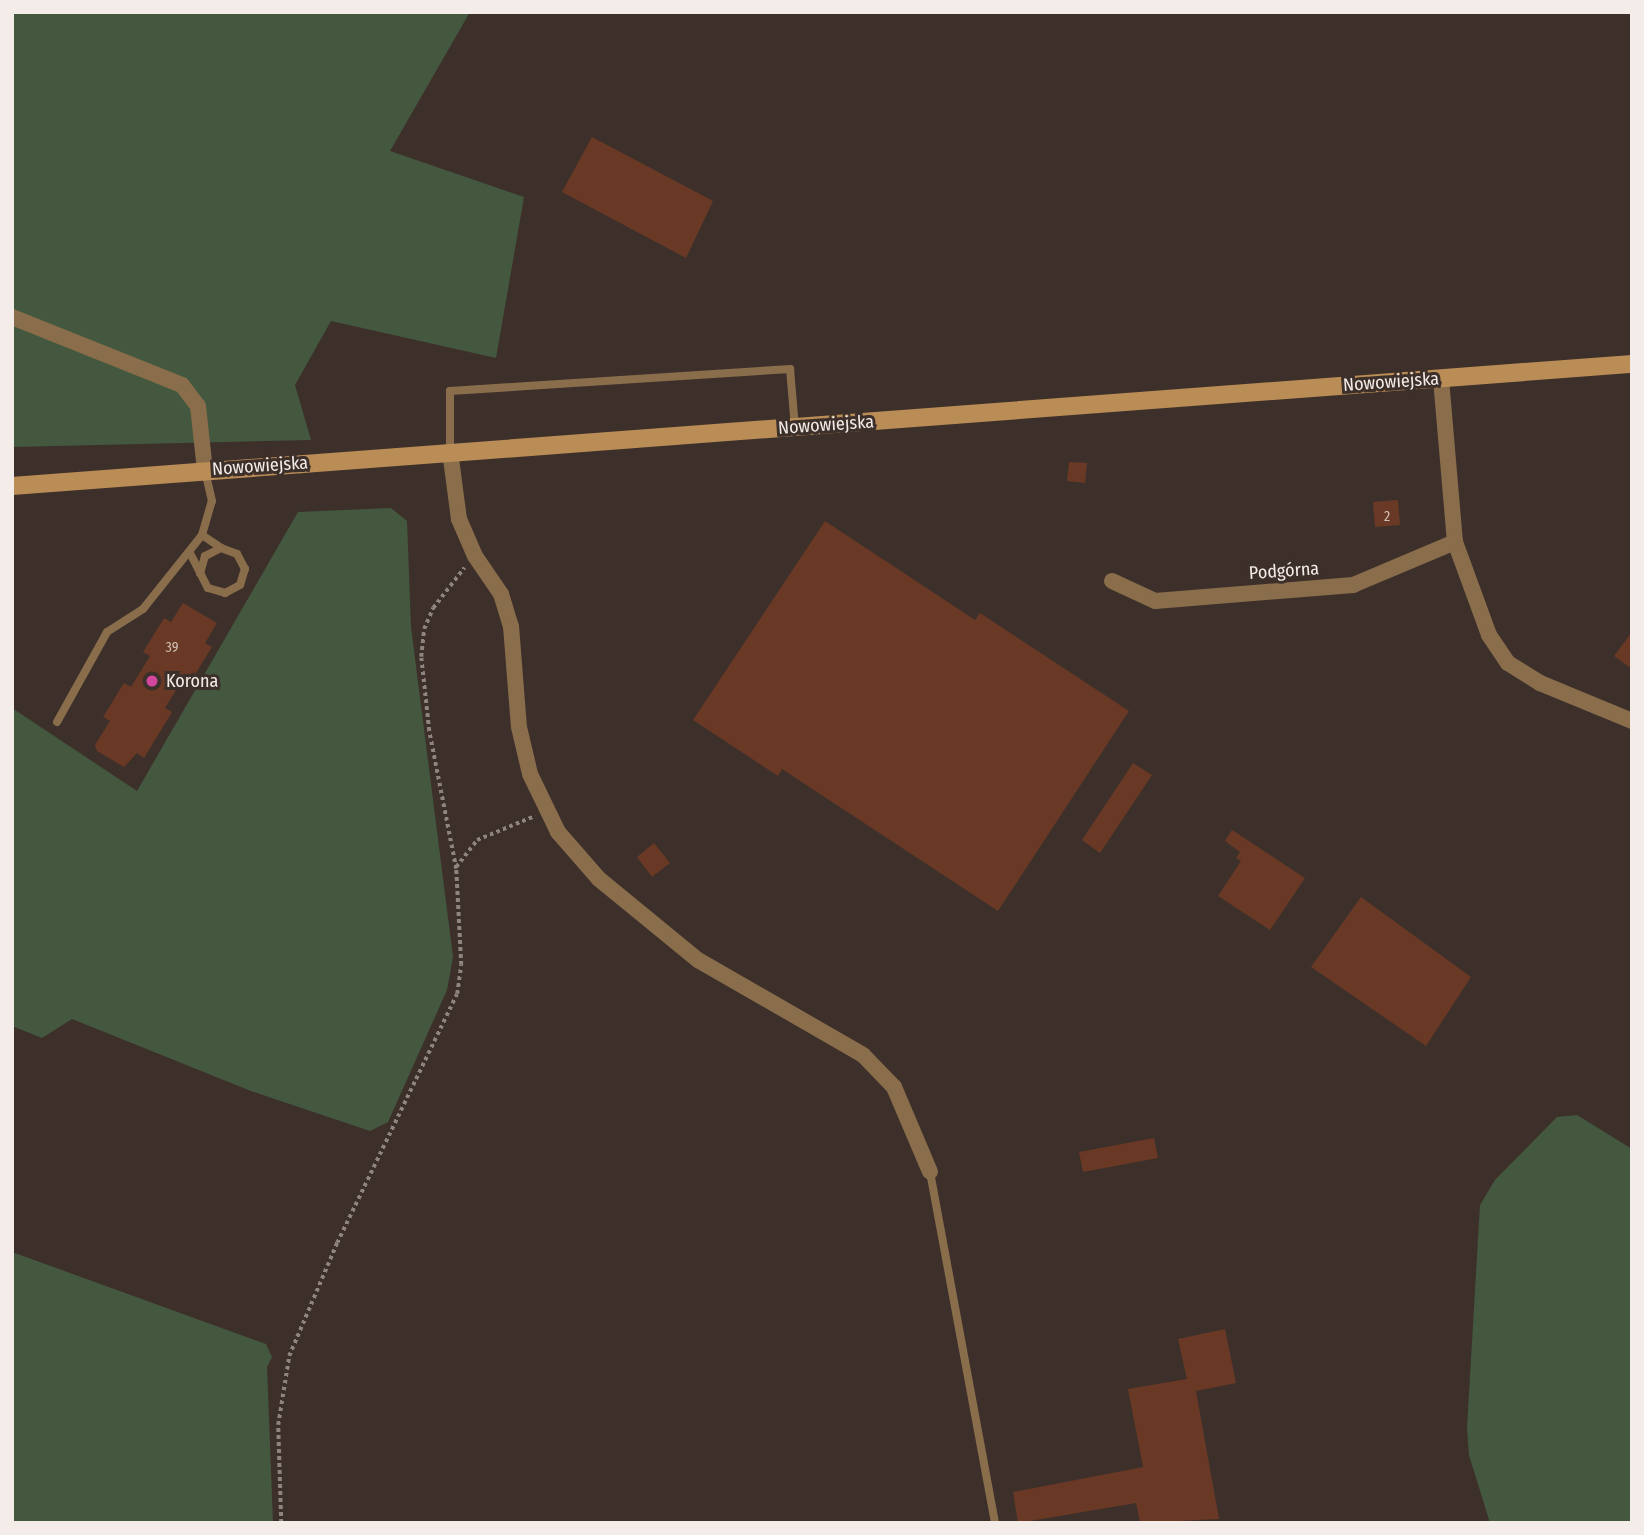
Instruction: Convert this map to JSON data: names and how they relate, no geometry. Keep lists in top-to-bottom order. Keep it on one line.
{"streets":{"main road":["Nowowiejska"],"street":["Podgórna"]},"places":["Korona"],"house_numbers":["2","39"]}
